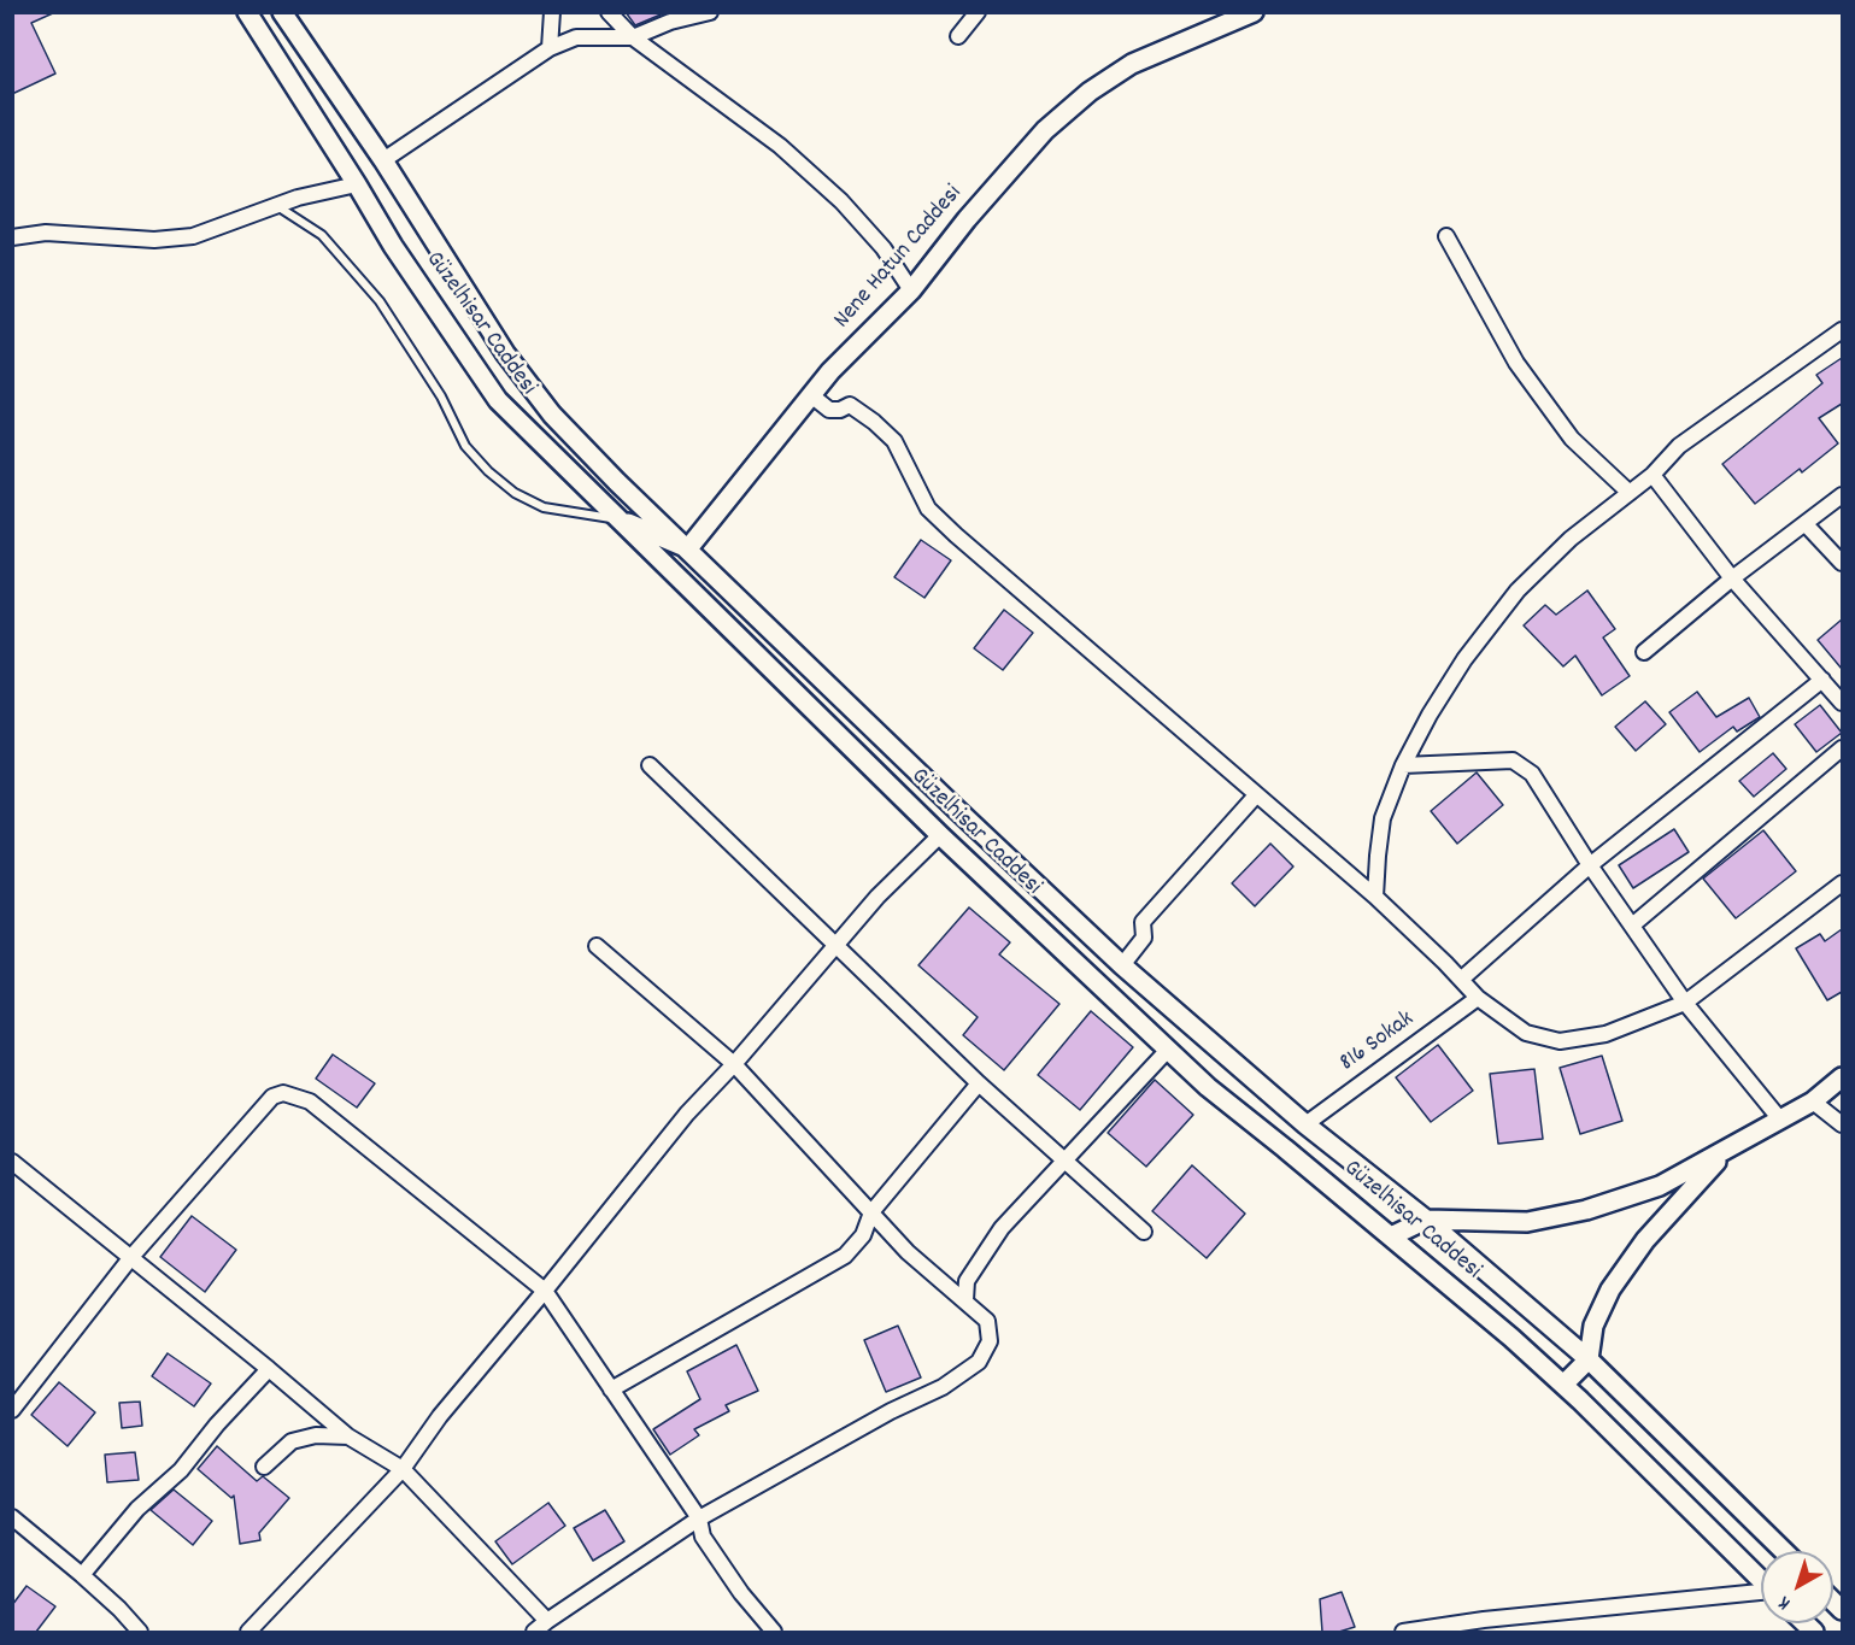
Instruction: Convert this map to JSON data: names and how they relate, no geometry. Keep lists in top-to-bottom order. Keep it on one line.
{"streets":{"street":["Nene Hatun Caddesi","Güzelhisar Caddesi","816 Sokak"]},"crossings":[["Nene Hatun Caddesi","Güzelhisar Caddesi"],["Güzelhisar Caddesi","816 Sokak"]],"north":"bottom left"}
